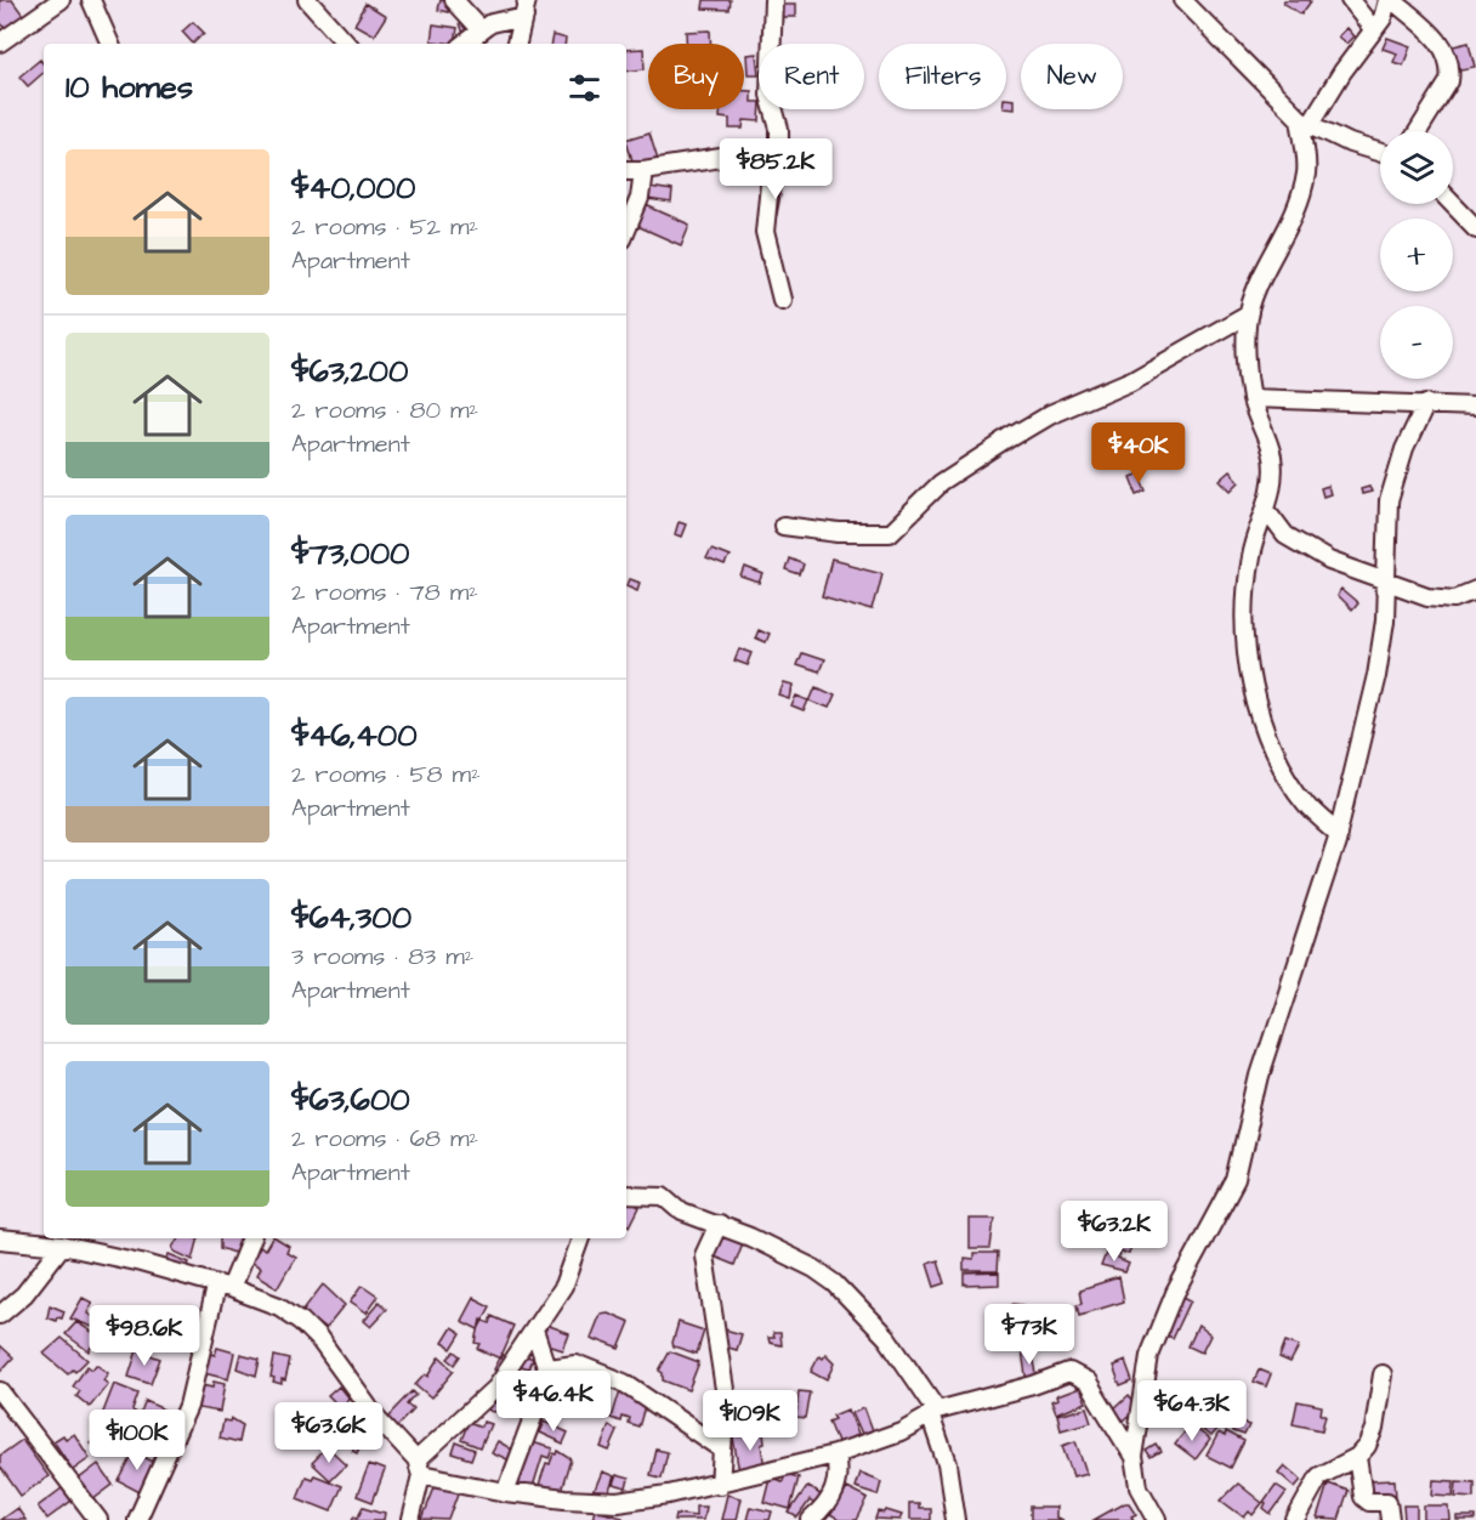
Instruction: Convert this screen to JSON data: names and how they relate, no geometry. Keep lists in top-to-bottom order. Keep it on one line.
{"page":{"chip":["Buy","Rent","Filters","New"],"heading":"10 homes","map_buttons":["+","−"],"list":[{"name":"$40,000","note":"2 rooms · 52 m² · Apartment"},{"name":"$63,200","note":"2 rooms · 80 m² · Apartment"},{"name":"$73,000","note":"2 rooms · 78 m² · Apartment"},{"name":"$46,400","note":"2 rooms · 58 m² · Apartment"},{"name":"$64,300","note":"3 rooms · 83 m² · Apartment"},{"name":"$63,600","note":"2 rooms · 68 m² · Apartment"}],"price":["$85.2K","$40K","$63.2K","$73K","$98.6K","$46.4K","$64.3K","$109K","$63.6K","$100K"]}}
